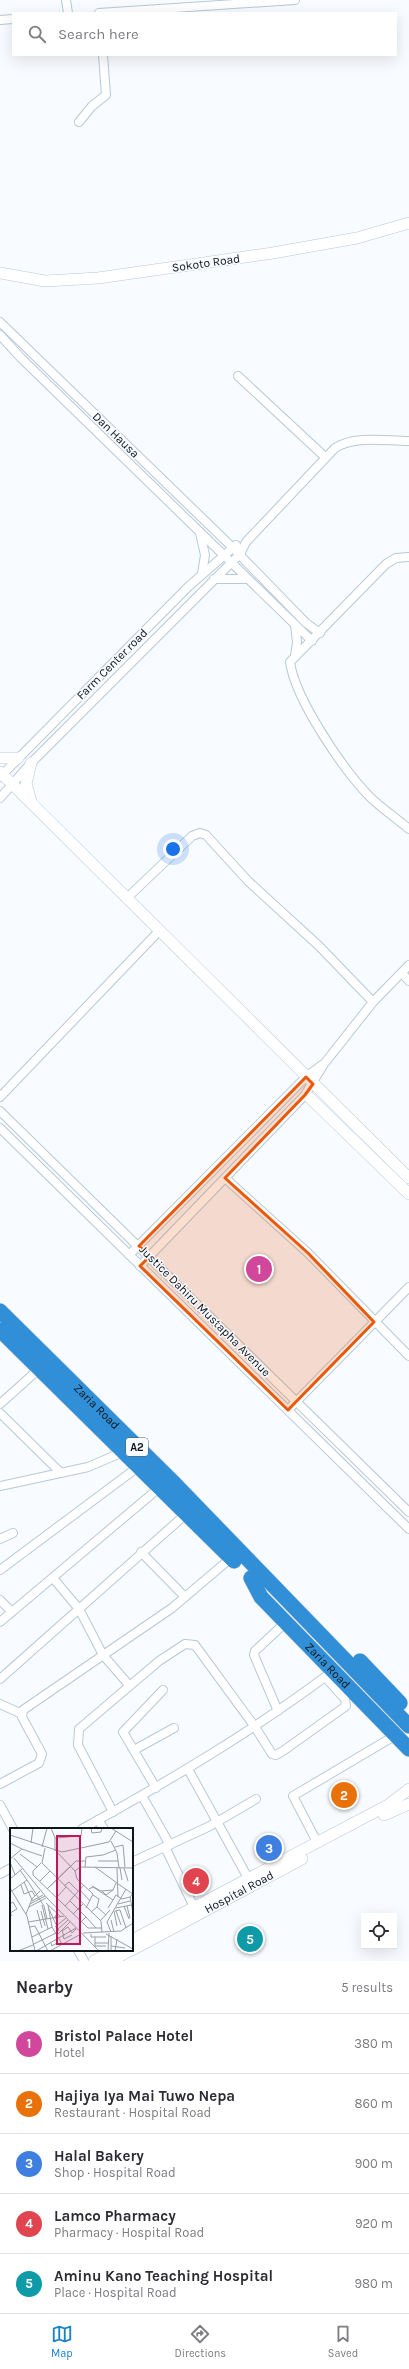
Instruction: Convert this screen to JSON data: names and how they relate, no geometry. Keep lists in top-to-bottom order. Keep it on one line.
{"streets":{"highway":["Zaria Road","A2"],"street":["Sokoto Road","Dan Hausa","Farm Center road","Justice Dahiru Mustapha Avenue","Hospital Road"]},"crossings":[["Dan Hausa","Farm Center road"]],"page":{"search":"Search here","pins":["1","2","3","4","5"],"heading":["Nearby","5 results"],"list":[{"mark":"1","name":"Bristol Palace Hotel","note":"Hotel","value":"380 m"},{"mark":"2","name":"Hajiya Iya Mai Tuwo Nepa","note":"Restaurant · Hospital Road","value":"860 m"},{"mark":"3","name":"Halal Bakery","note":"Shop · Hospital Road","value":"900 m"},{"mark":"4","name":"Lamco Pharmacy","note":"Pharmacy · Hospital Road","value":"920 m"},{"mark":"5","name":"Aminu Kano Teaching Hospital","note":"Place · Hospital Road","value":"980 m"}],"nav":["Map","Directions","Saved"]}}
